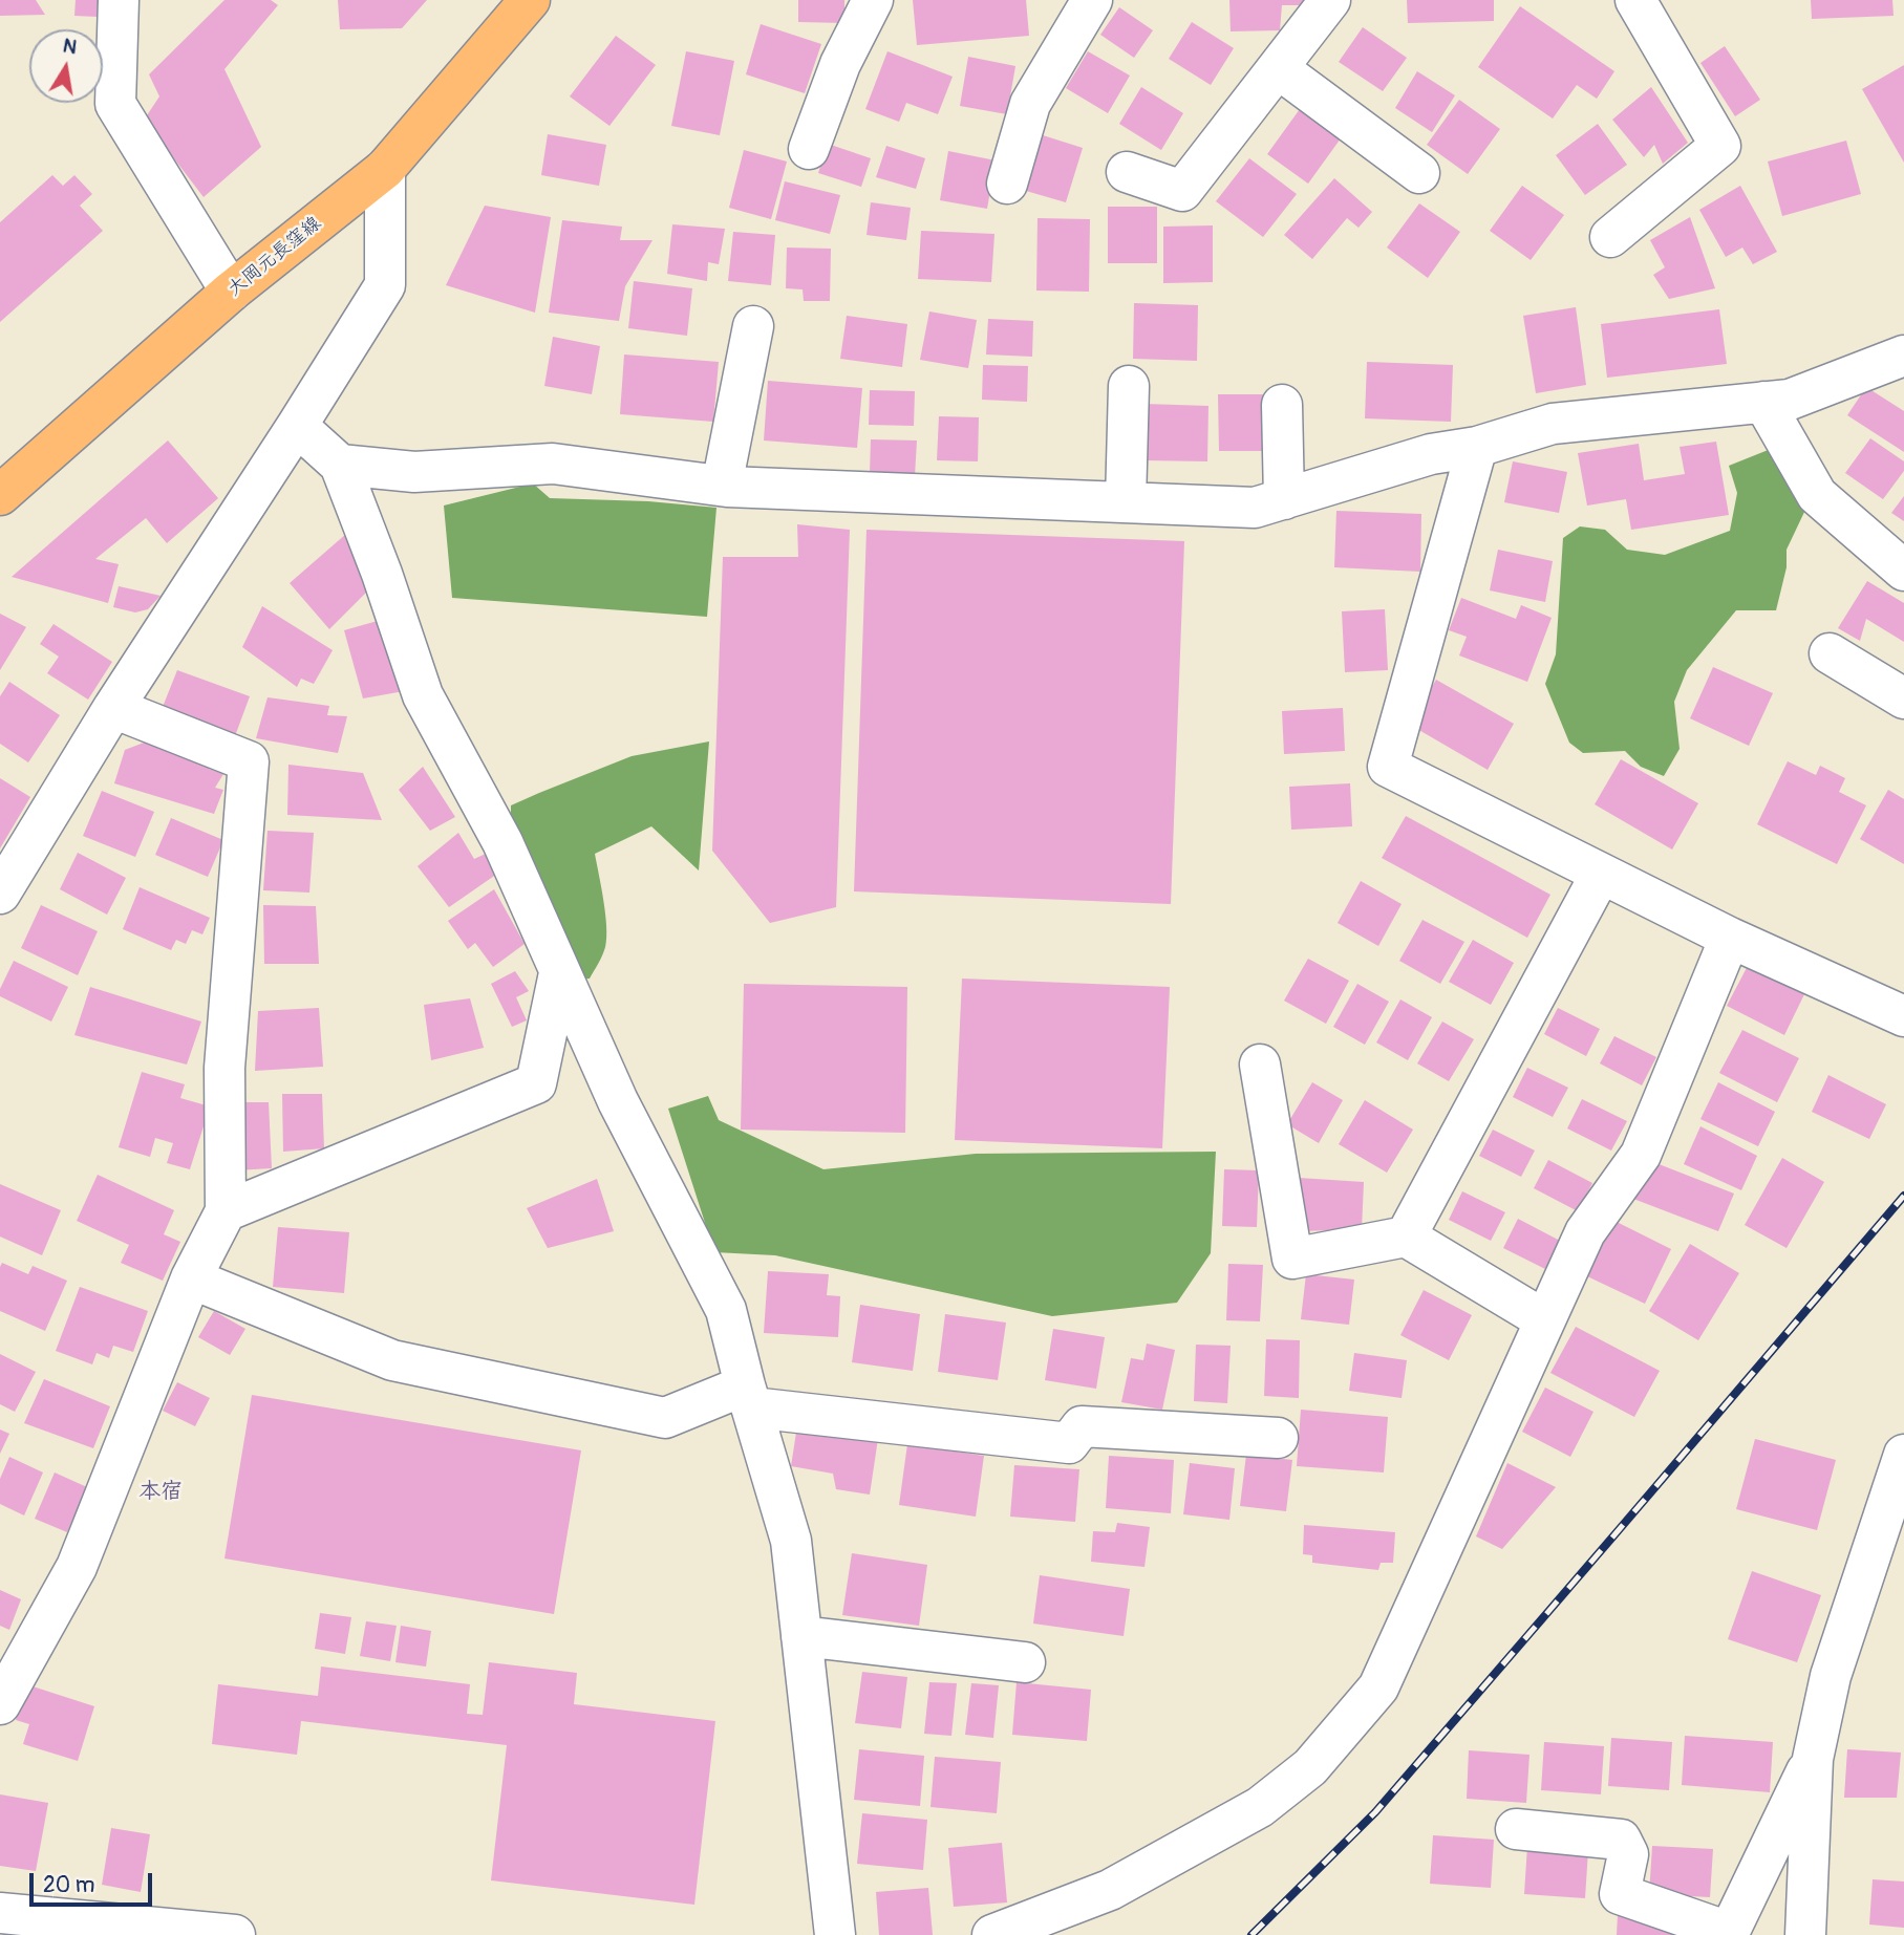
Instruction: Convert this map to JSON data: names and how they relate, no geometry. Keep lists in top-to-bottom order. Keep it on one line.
{"streets":{"main road":["大岡元長窪線"]},"districts":["本宿"],"scale_bar":"20 m","north":"top"}
